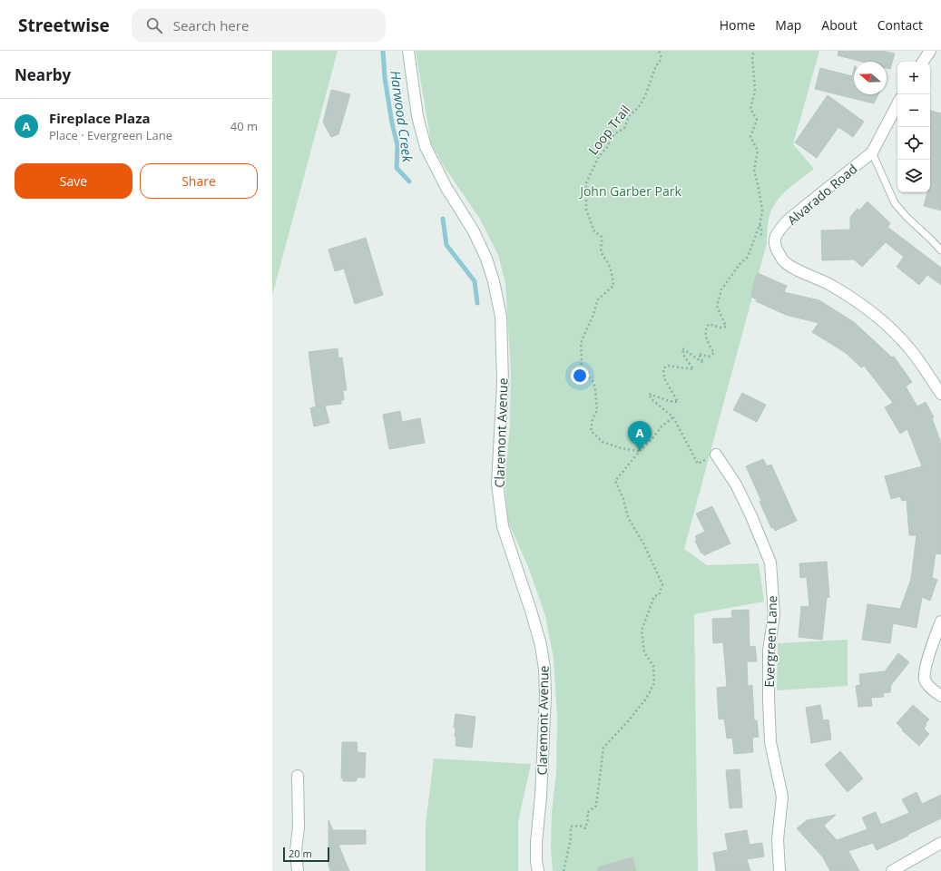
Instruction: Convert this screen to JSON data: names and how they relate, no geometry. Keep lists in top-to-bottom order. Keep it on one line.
{"streets":{"street":["Alvarado Road","Claremont Avenue","Evergreen Lane"],"path":["Loop Trail"]},"water":["Harwood Creek"],"parks":["John Garber Park"],"scale_bar":"20 m","north":"left","page":{"header":"Streetwise","search":"Search here","nav":["Home","Map","About","Contact"],"heading":"Nearby","map_buttons":["+","−"],"list":[{"mark":"A","name":"Fireplace Plaza","note":"Place · Evergreen Lane","value":"40 m"}],"buttons":["Save","Share"],"pins":"A","scale":"20 m"}}
